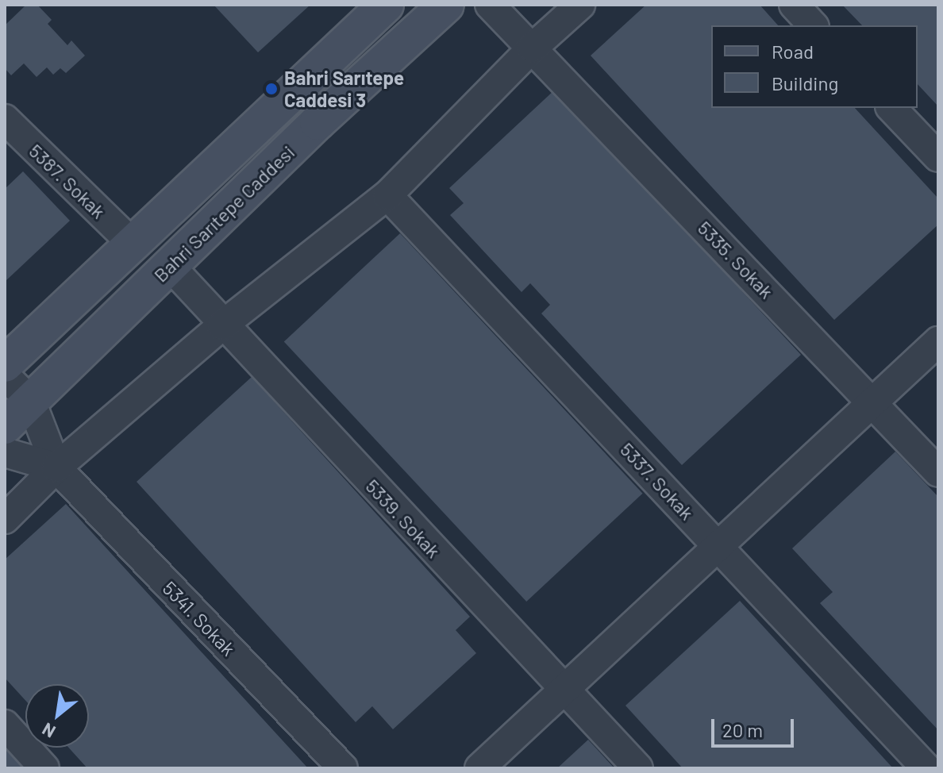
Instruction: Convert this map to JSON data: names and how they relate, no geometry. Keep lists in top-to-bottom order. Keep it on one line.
{"streets":{"main road":["Bahri Sarıtepe Caddesi"],"street":["5387. Sokak","5335. Sokak","5337. Sokak","5339. Sokak","5341. Sokak"]},"crossings":[["Bahri Sarıtepe Caddesi","5339. Sokak"]],"places":["Bahri Sarıtepe Caddesi 3"],"legend":["Road","Building"],"scale_bar":"20 m","north":"bottom left"}
